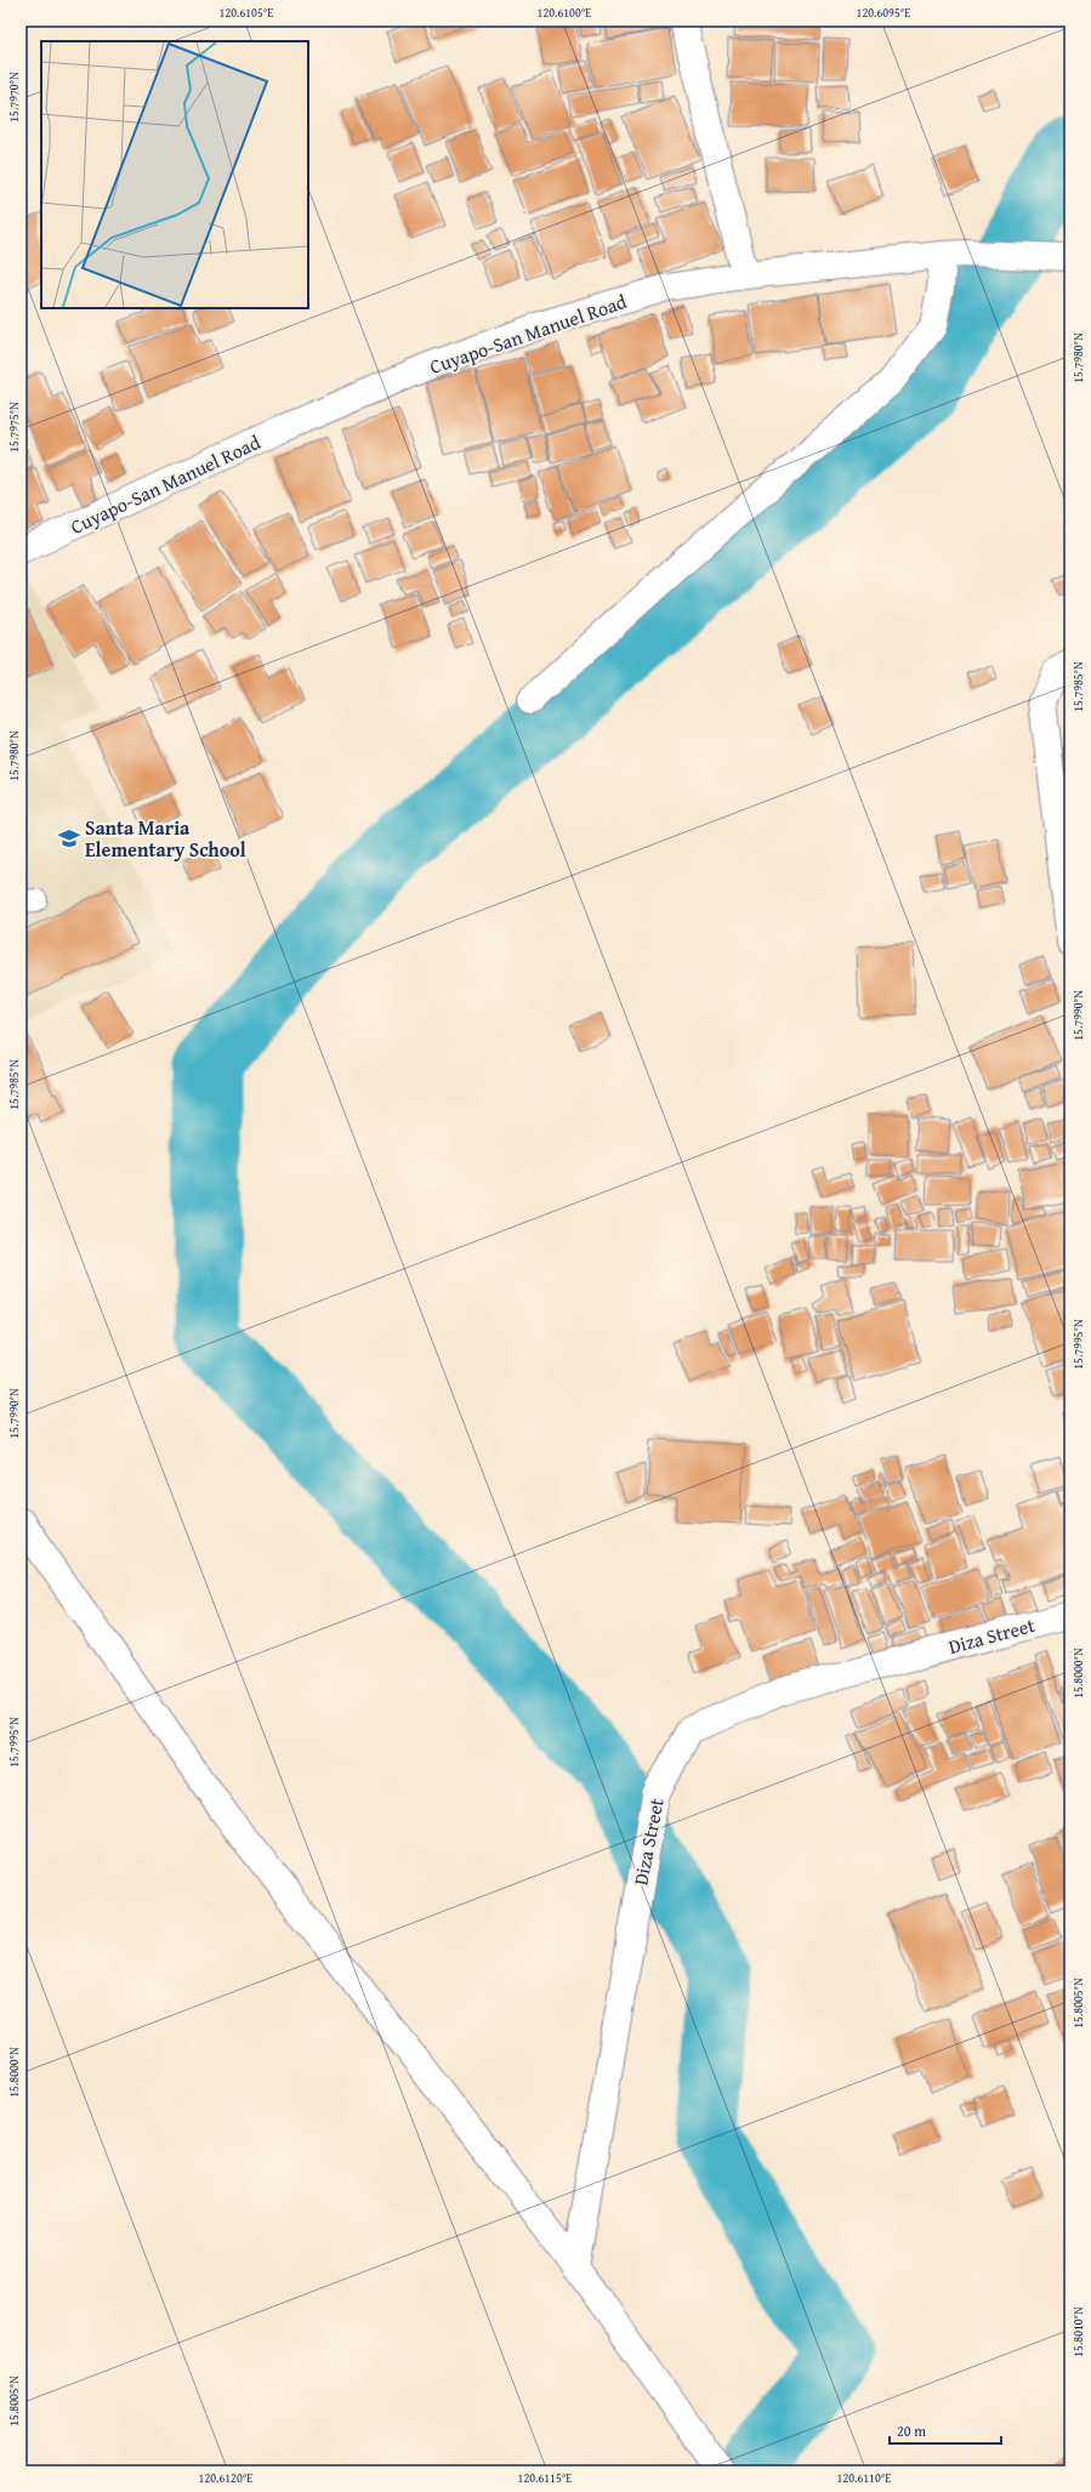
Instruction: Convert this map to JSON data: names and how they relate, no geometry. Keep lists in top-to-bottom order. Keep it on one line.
{"streets":{"street":["Cuyapo-San Manuel Road","Diza Street"]},"places":{"school or university":["Santa Maria Elementary School"]},"scale_bar":"20 m","coordinates":["120.6105°E","120.6100°E","120.6095°E","15.7970°N","15.7980°N","15.7975°N","15.7985°N","15.7990°N","15.7995°N","15.8000°N","15.8005°N","15.8010°N","120.6120°E","120.6115°E","120.6110°E"]}
